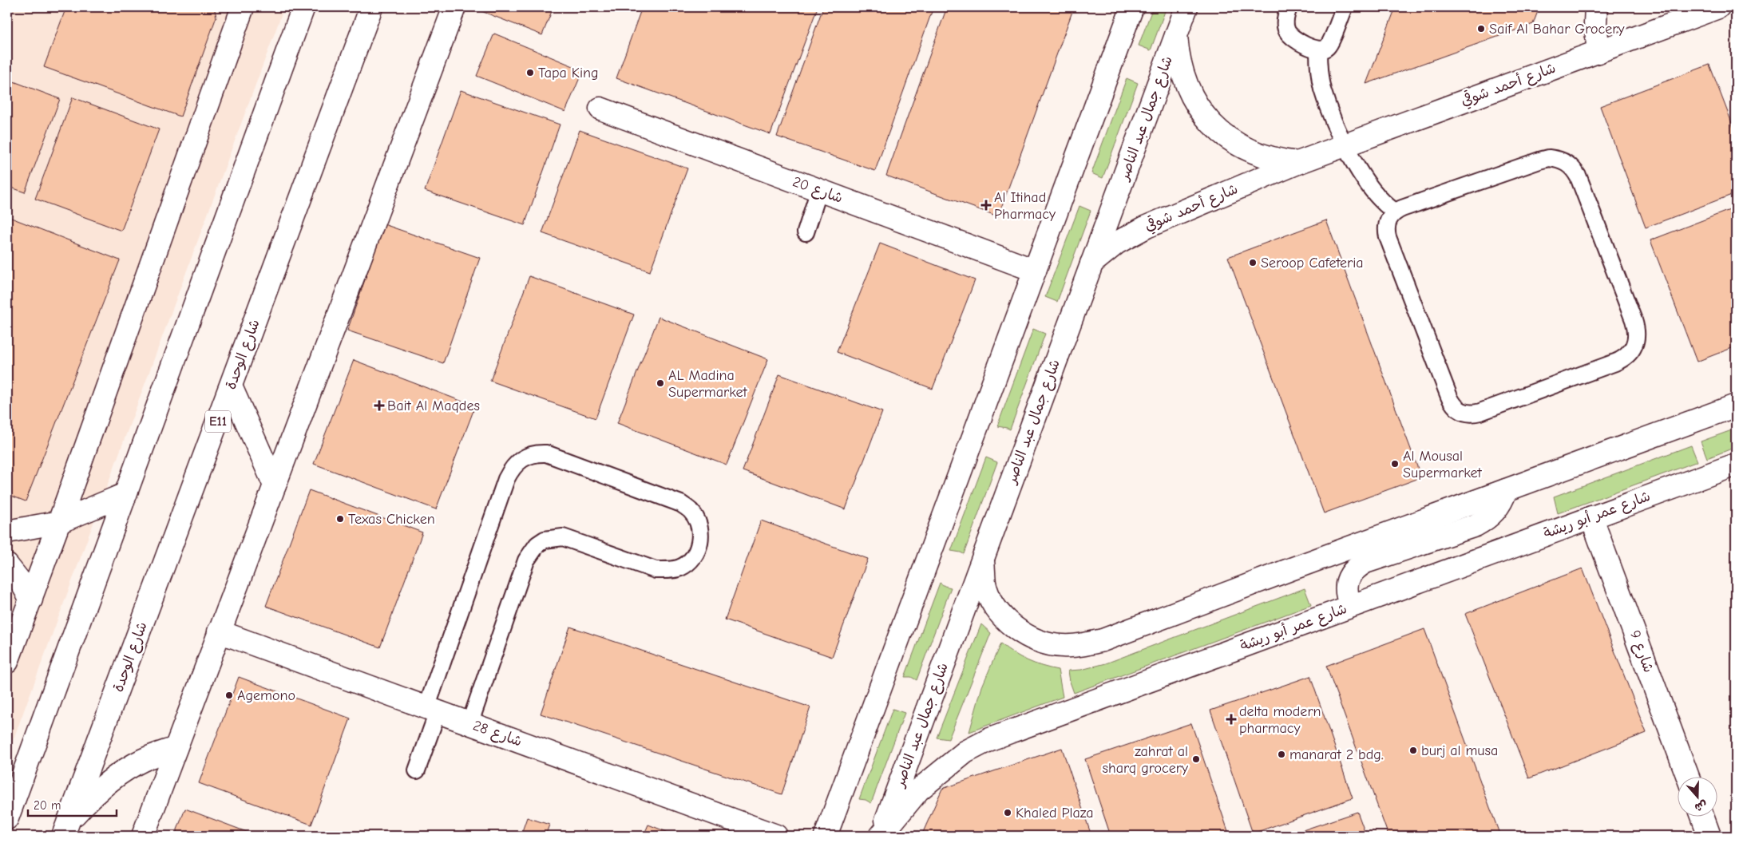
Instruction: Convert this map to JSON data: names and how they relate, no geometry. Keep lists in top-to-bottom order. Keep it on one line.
{"streets":{"main road":["شارع أحمد شوقي","شارع جمال عبد الناصر","شارع 20","شارع الوحدة","E11","شارع عمر أبو ريشة","شارع 9","شارع 28"]},"crossings":[["شارع أحمد شوقي","شارع جمال عبد الناصر"],["شارع جمال عبد الناصر","شارع عمر أبو ريشة"],["شارع عمر أبو ريشة","شارع 9"]],"places":{"other":["Saif Al Bahar Grocery","Tapa King","Seroop Cafeteria","AL Madina Supermarket","Al Mousal Supermarket","Texas Chicken","Agemono","burj al musa","manarat 2 bdg.","zahrat al sharq grocery","Khaled Plaza"],"health":["Al Itihad Pharmacy","Bait Al Maqdes","delta modern pharmacy"]},"scale_bar":"20 m","north":"bottom"}
